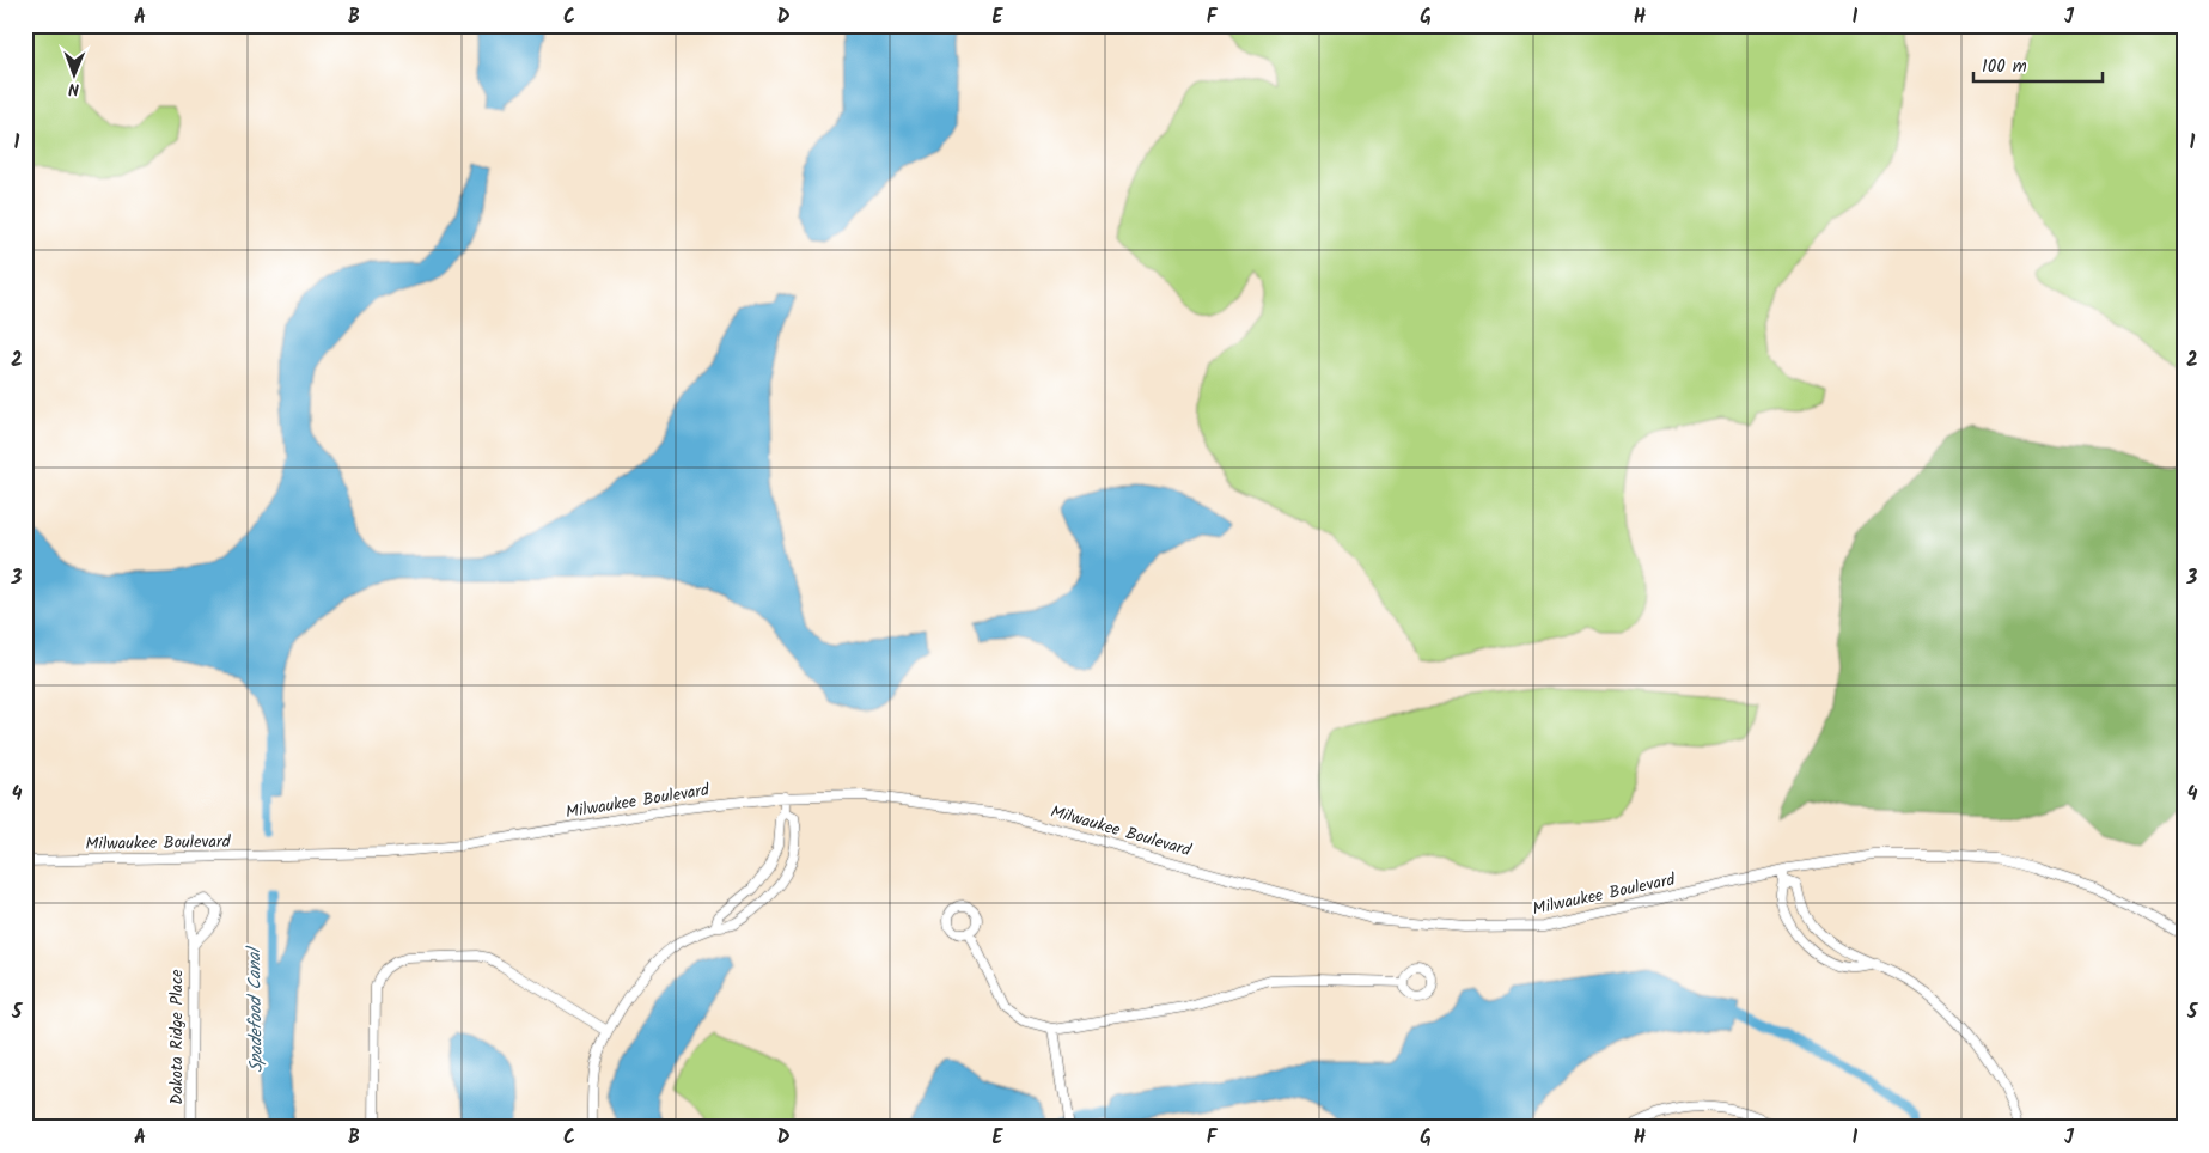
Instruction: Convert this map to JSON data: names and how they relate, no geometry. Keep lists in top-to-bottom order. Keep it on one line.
{"streets":{"street":["Milwaukee Boulevard","Dakota Ridge Place"]},"water":["Spadefood Canal"],"scale_bar":"100 m","north":"bottom","grid":{"columns":["A","B","C","D","E","F","G","H","I","J"],"rows":["1","2","3","4","5"]}}
